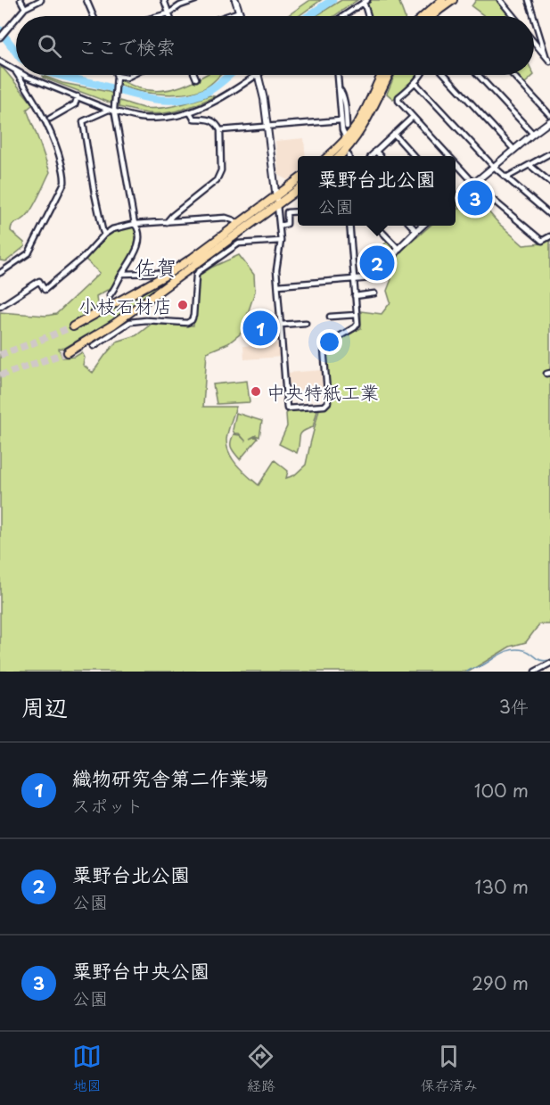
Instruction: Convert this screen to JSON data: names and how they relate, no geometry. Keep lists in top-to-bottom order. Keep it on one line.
{"districts":["佐賀"],"places":["小枝石材店","中央特紙工業"],"page":{"search":"ここで検索","popup":["粟野台北公園","公園"],"pins":["3","2","1"],"heading":["周辺","3件"],"list":[{"mark":"1","name":"織物研究舎第二作業場","note":"スポット","value":"100 m"},{"mark":"2","name":"粟野台北公園","note":"公園","value":"130 m"},{"mark":"3","name":"粟野台中央公園","note":"公園","value":"290 m"}],"nav":["地図","経路","保存済み"]}}
